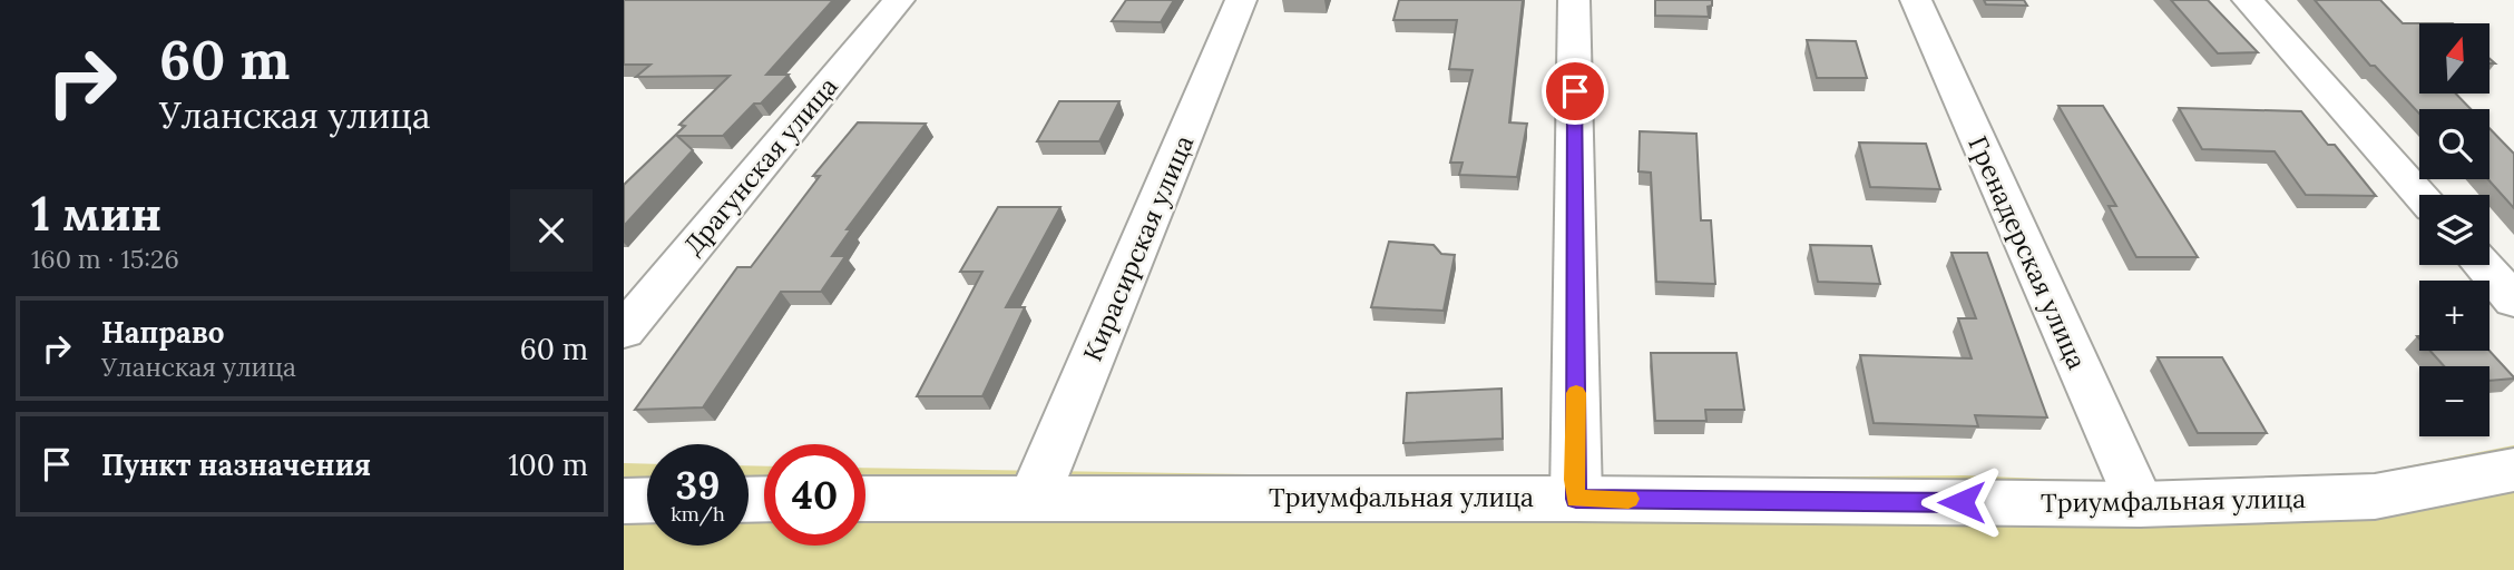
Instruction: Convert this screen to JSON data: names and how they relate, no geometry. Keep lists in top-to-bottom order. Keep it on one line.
{"streets":{"street":["Драгунская улица","Кирасирская улица","Гренадерская улица","Триумфальная улица"]},"crossings":[["Кирасирская улица","Триумфальная улица"],["Гренадерская улица","Триумфальная улица"]],"north":"top","page":{"turn":["60 m","Уланская улица"],"map_buttons":["+","−"],"heading":["1 мин","160 m · 15:26"],"list":[{"name":"Направо","note":"Уланская улица","value":"60 m"},{"name":"Пункт назначения","value":"100 m"}],"speed":"39 km/h","limit":"40"}}
